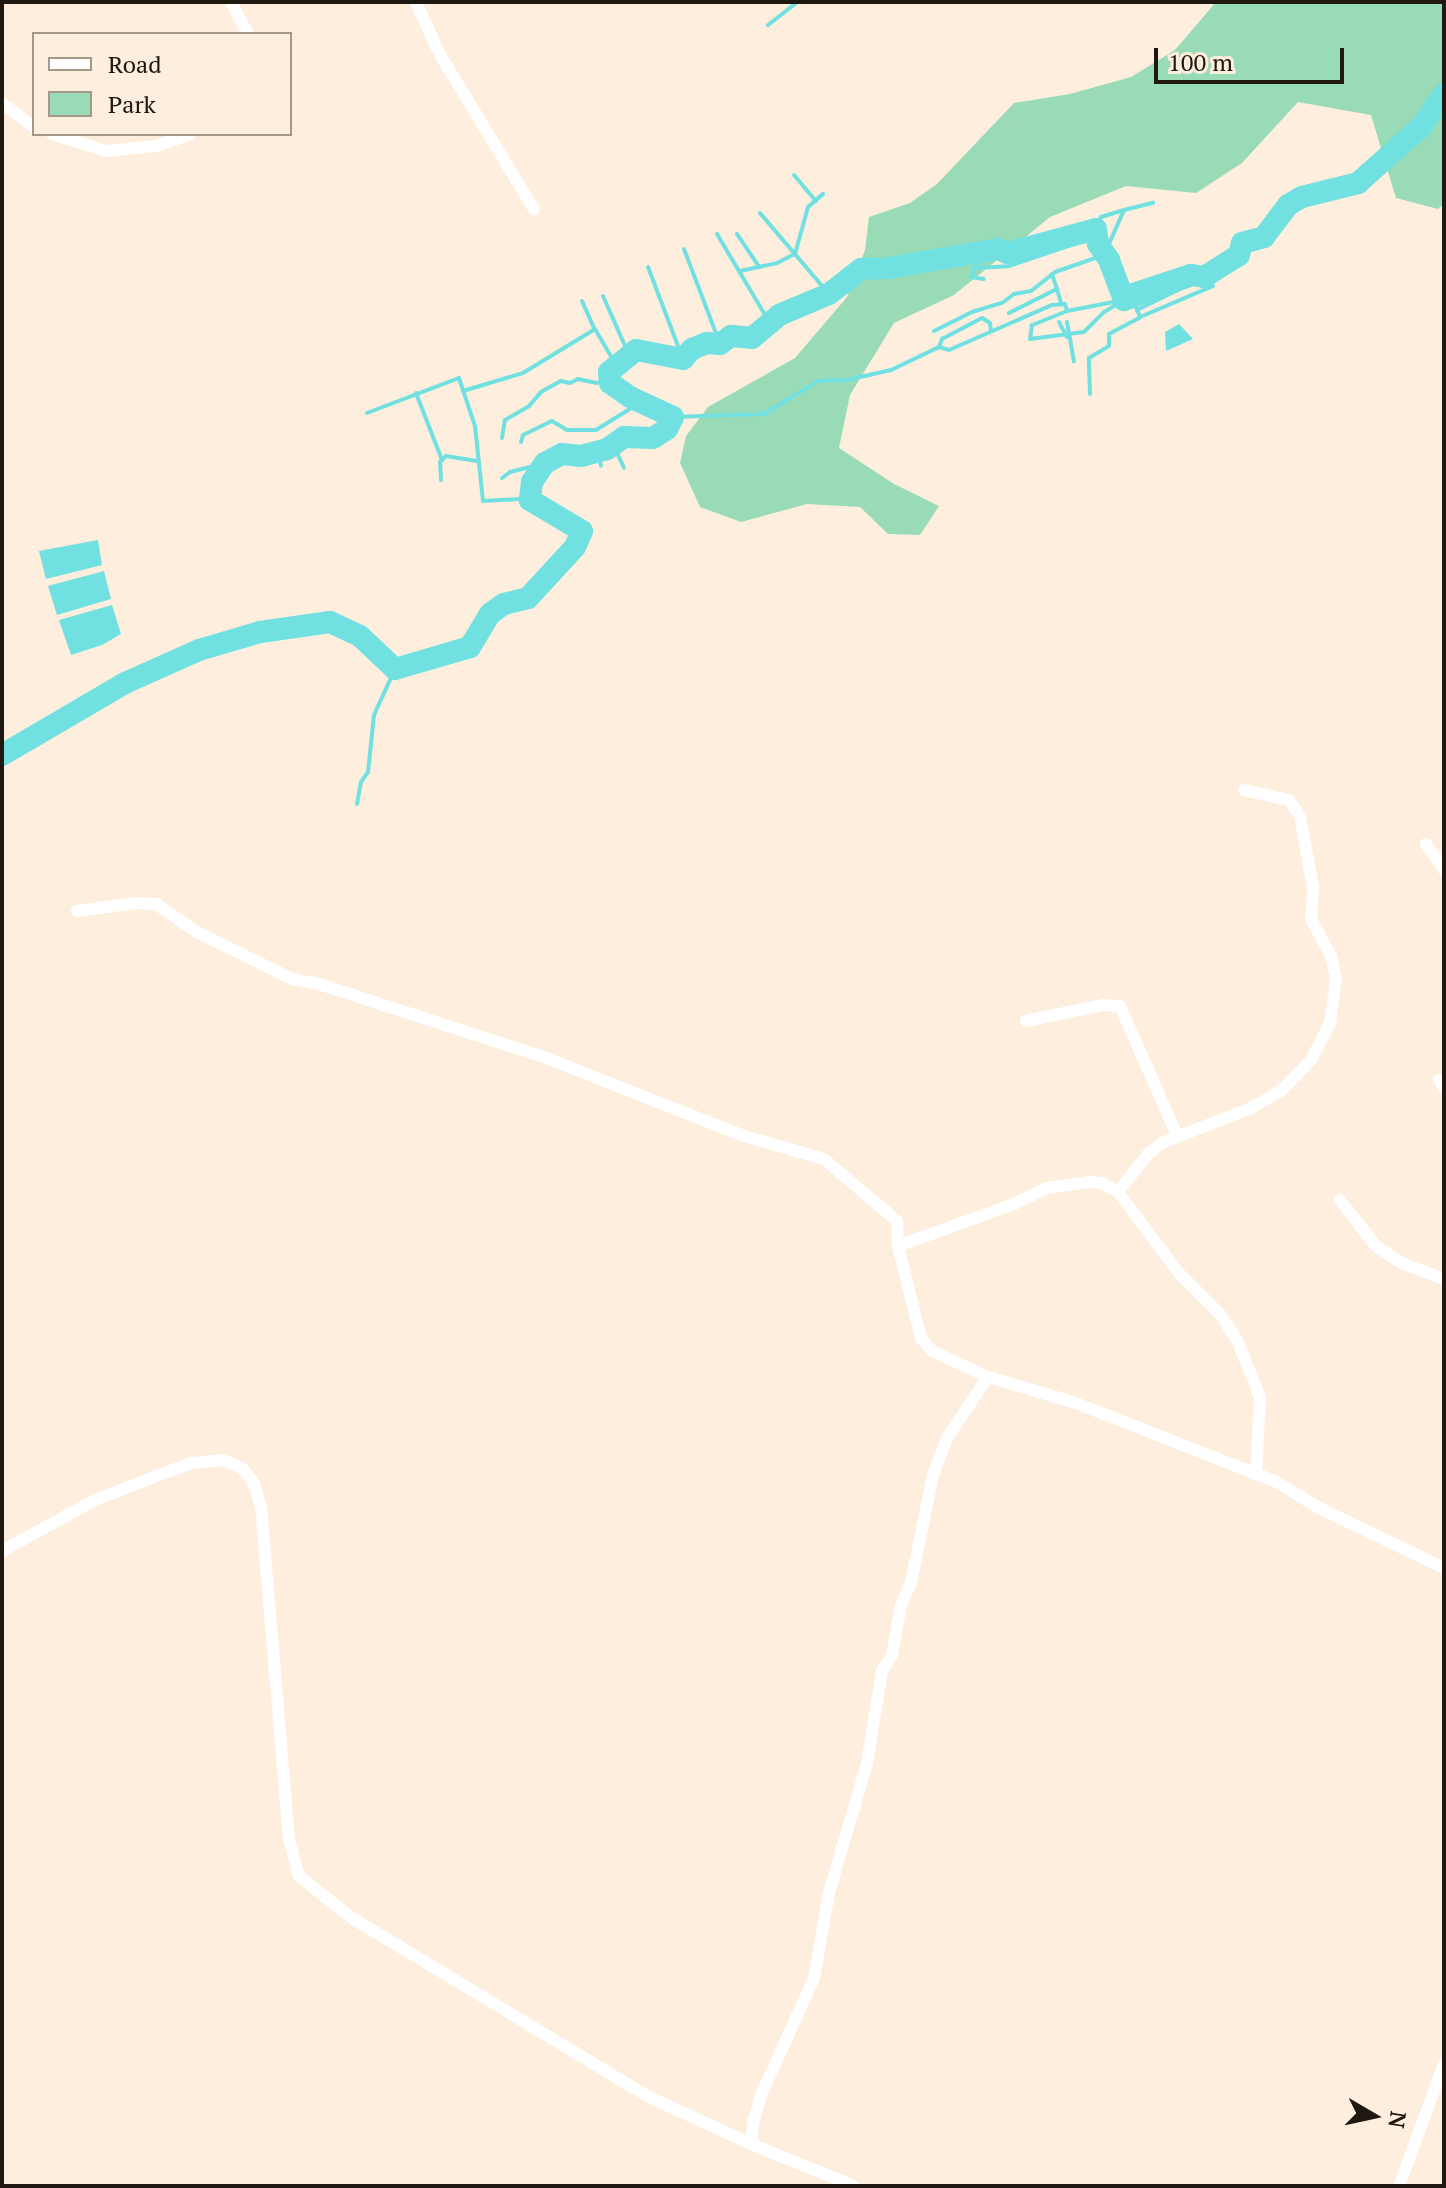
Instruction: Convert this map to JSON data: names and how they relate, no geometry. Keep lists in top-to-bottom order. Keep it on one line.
{"legend":["Road","Park"],"scale_bar":"100 m","north":"right"}
